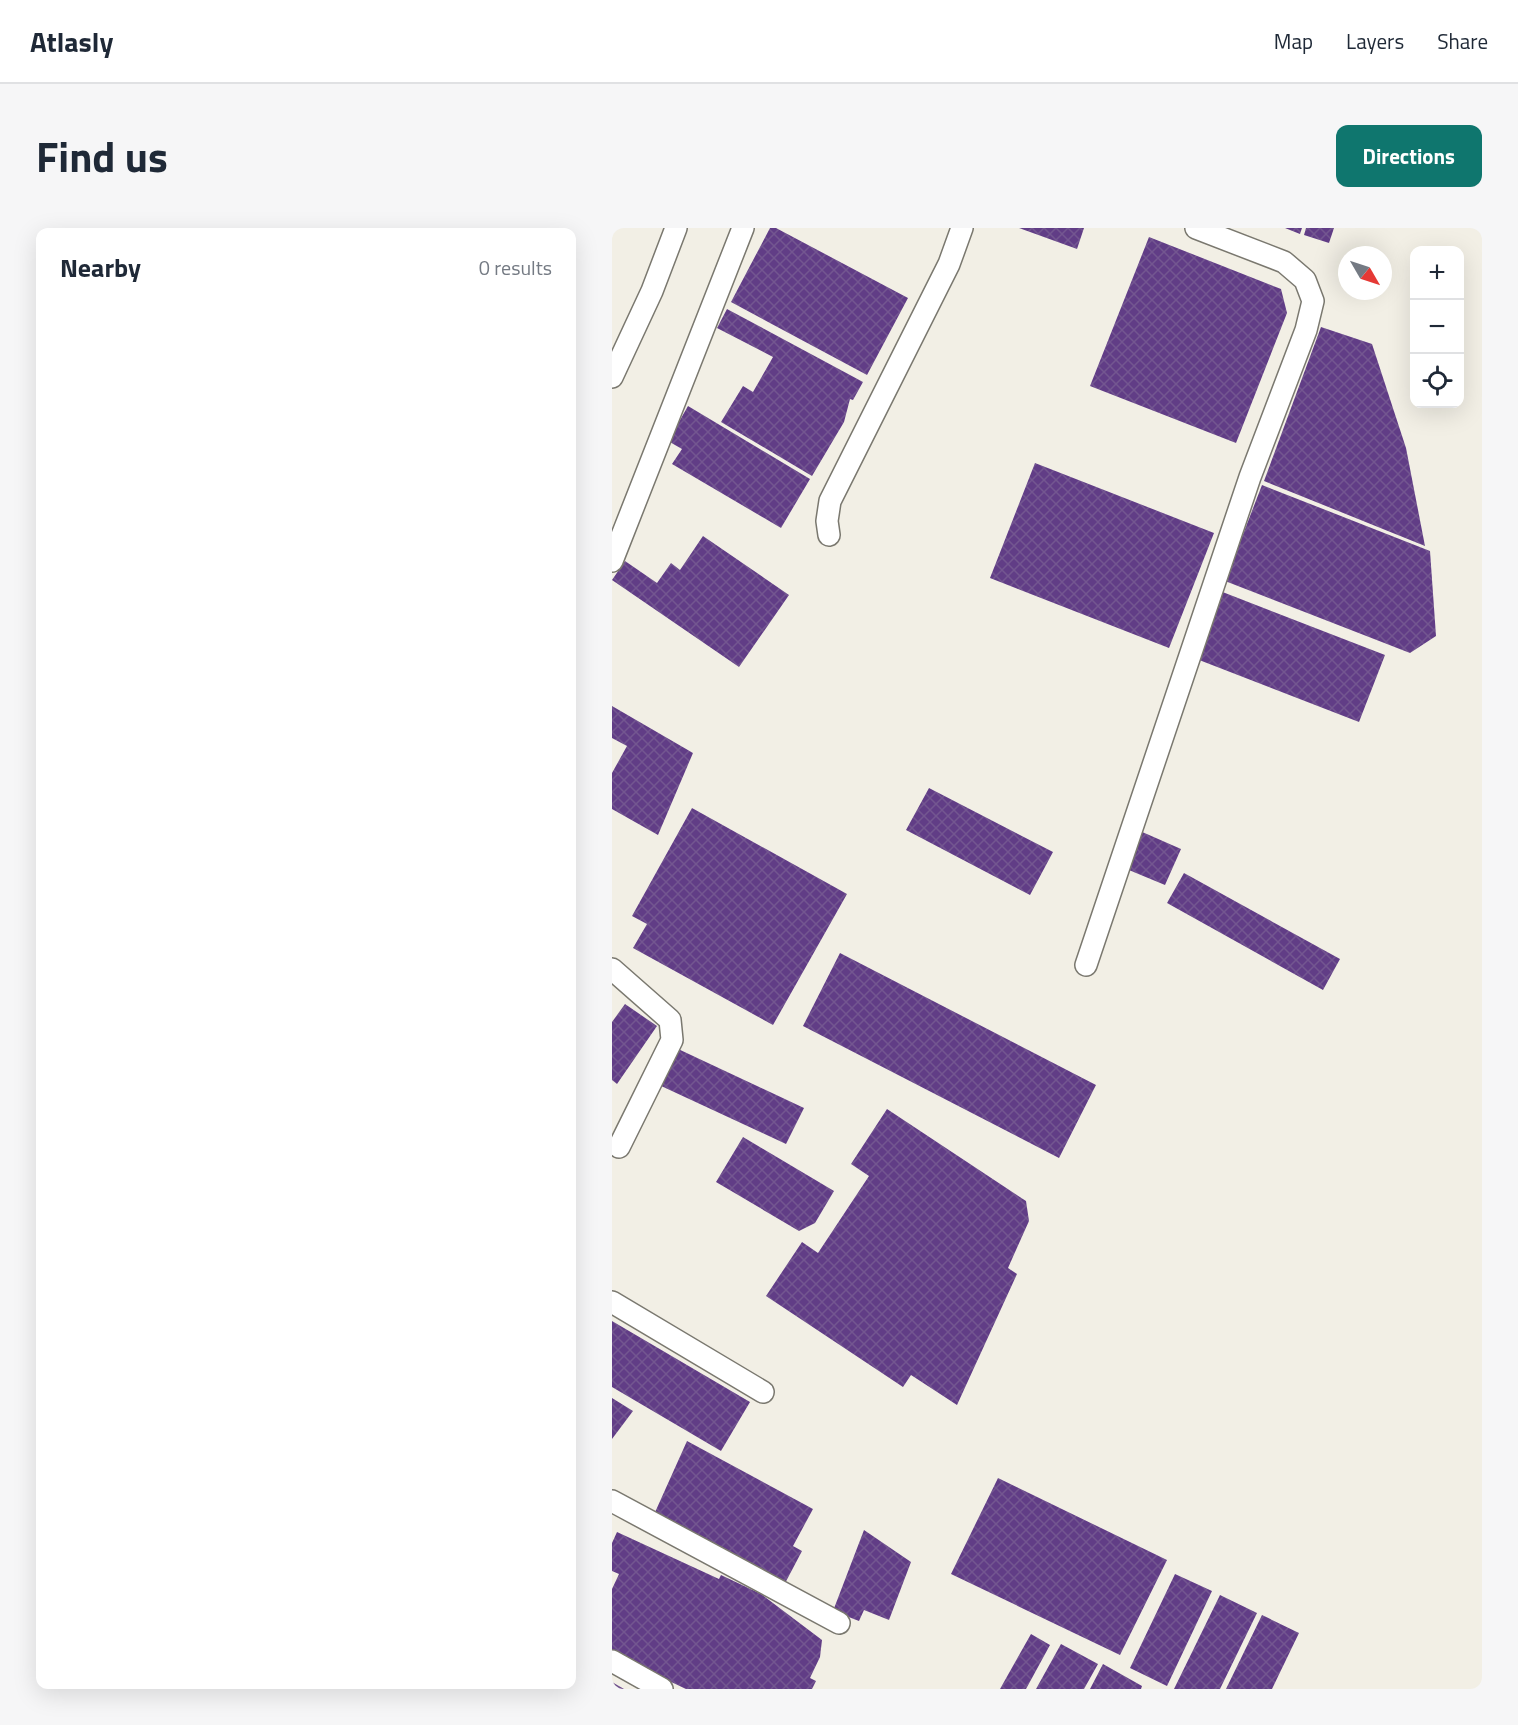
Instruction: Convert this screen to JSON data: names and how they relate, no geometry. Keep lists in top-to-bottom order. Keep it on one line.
{"north":"bottom right","page":{"header":"Atlasly","nav":["Map","Layers","Share"],"title":"Find us","buttons":"Directions","heading":["Nearby","0 results"],"map_buttons":["+","−"]}}
